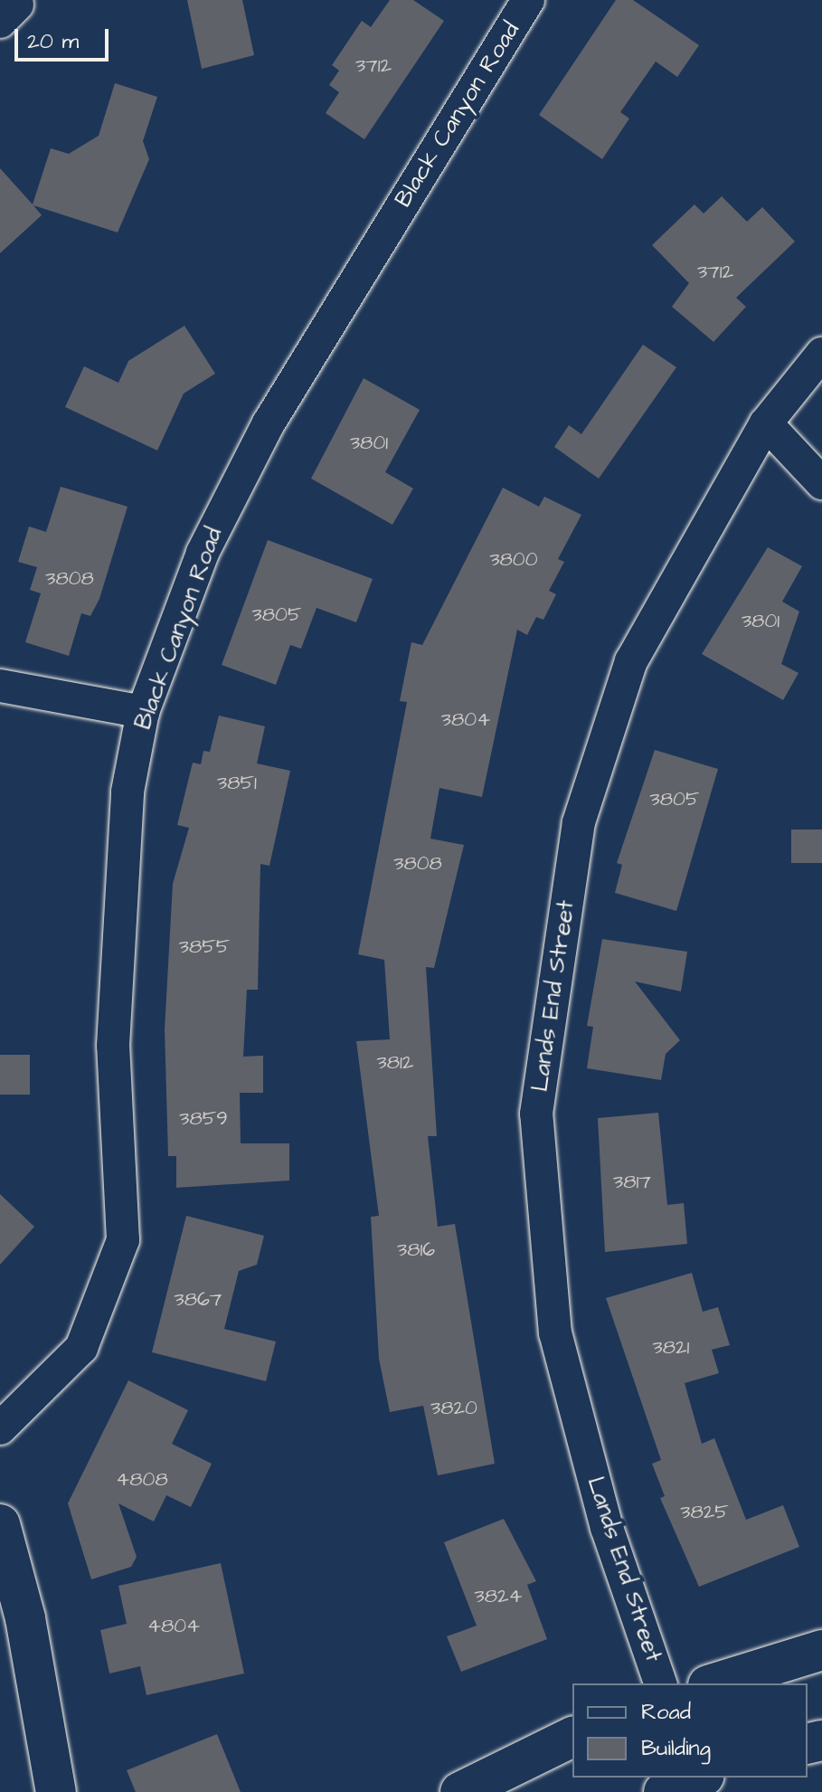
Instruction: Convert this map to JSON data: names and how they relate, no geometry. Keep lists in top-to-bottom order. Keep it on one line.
{"streets":{"street":["Black Canyon Road","Lands End Street"]},"house_numbers":["3712","3712","3801","3800","3808","3805","3801","3804","3851","3805","3808","3855","3812","3859","3817","3816","3867","3821","3820","4808","3825","3824","4804"],"legend":["Road","Building"],"scale_bar":"20 m"}
